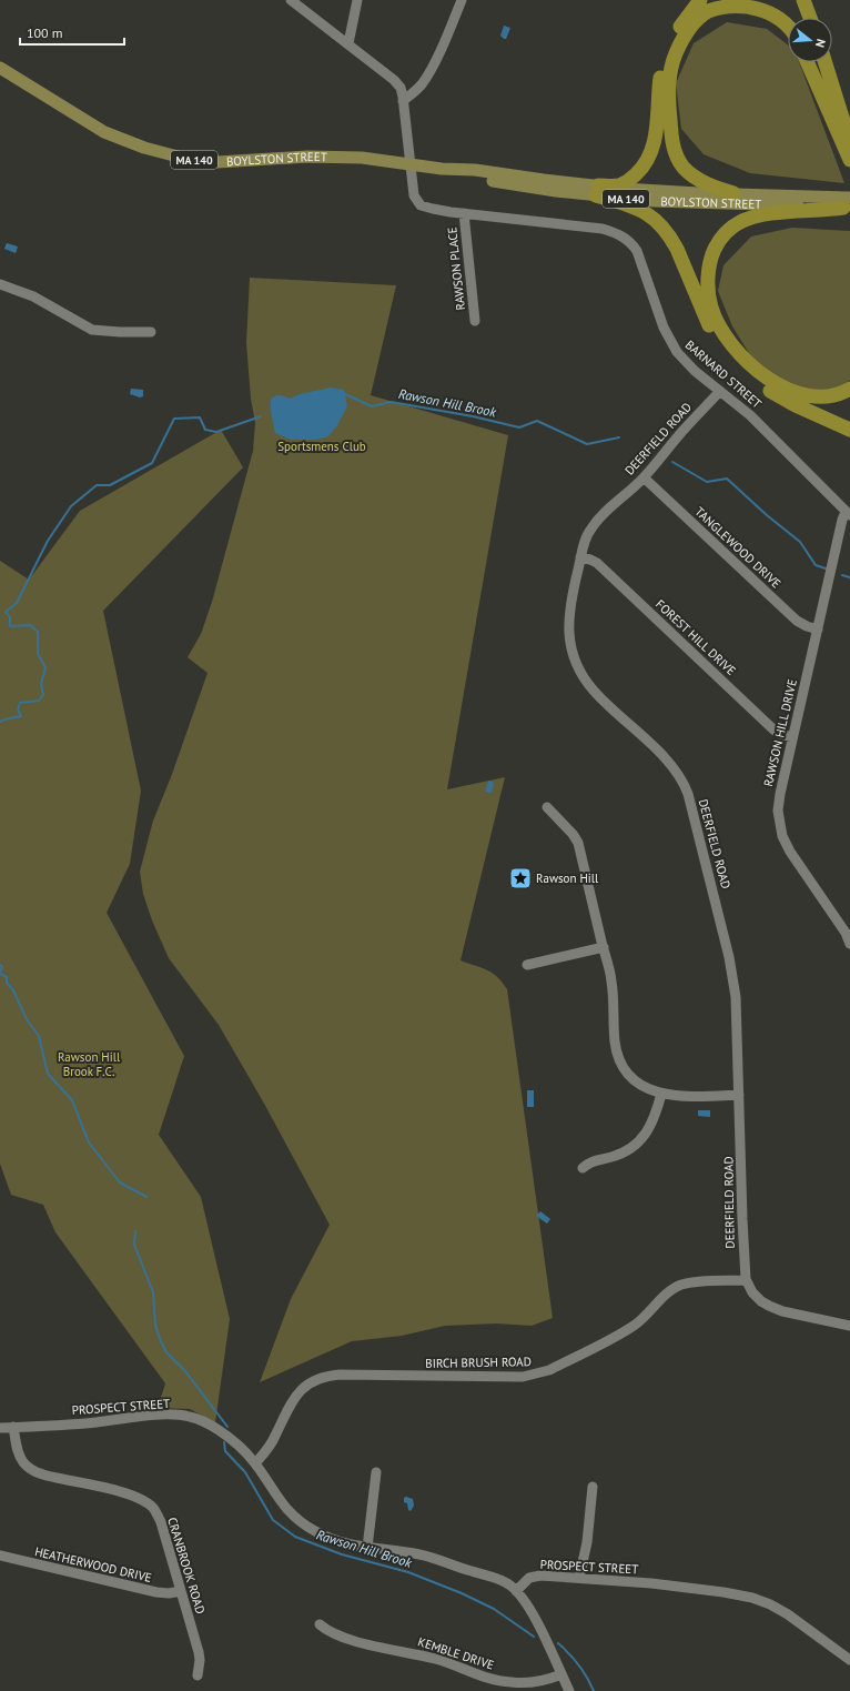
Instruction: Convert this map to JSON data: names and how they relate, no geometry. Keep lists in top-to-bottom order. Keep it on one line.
{"streets":{"main road":["MA 140","BOYLSTON STREET"],"street":["RAWSON PLACE","BARNARD STREET","DEERFIELD ROAD","TANGLEWOOD DRIVE","FOREST HILL DRIVE","RAWSON HILL DRIVE","BIRCH BRUSH ROAD","PROSPECT STREET","HEATHERWOOD DRIVE","CRANBROOK ROAD","KEMBLE DRIVE"]},"crossings":[["BOYLSTON STREET","BARNARD STREET"],["RAWSON PLACE","BARNARD STREET"],["BARNARD STREET","DEERFIELD ROAD"],["BARNARD STREET","RAWSON HILL DRIVE"],["DEERFIELD ROAD","TANGLEWOOD DRIVE"],["DEERFIELD ROAD","FOREST HILL DRIVE"],["DEERFIELD ROAD","BIRCH BRUSH ROAD"],["TANGLEWOOD DRIVE","RAWSON HILL DRIVE"],["FOREST HILL DRIVE","RAWSON HILL DRIVE"],["BIRCH BRUSH ROAD","PROSPECT STREET"],["PROSPECT STREET","CRANBROOK ROAD"],["HEATHERWOOD DRIVE","CRANBROOK ROAD"]],"water":["Rawson Hill Brook"],"parks":["Sportsmens Club","Rawson Hill Brook F.C."],"places":{"place":["Rawson Hill"]},"scale_bar":"100 m","north":"right"}
